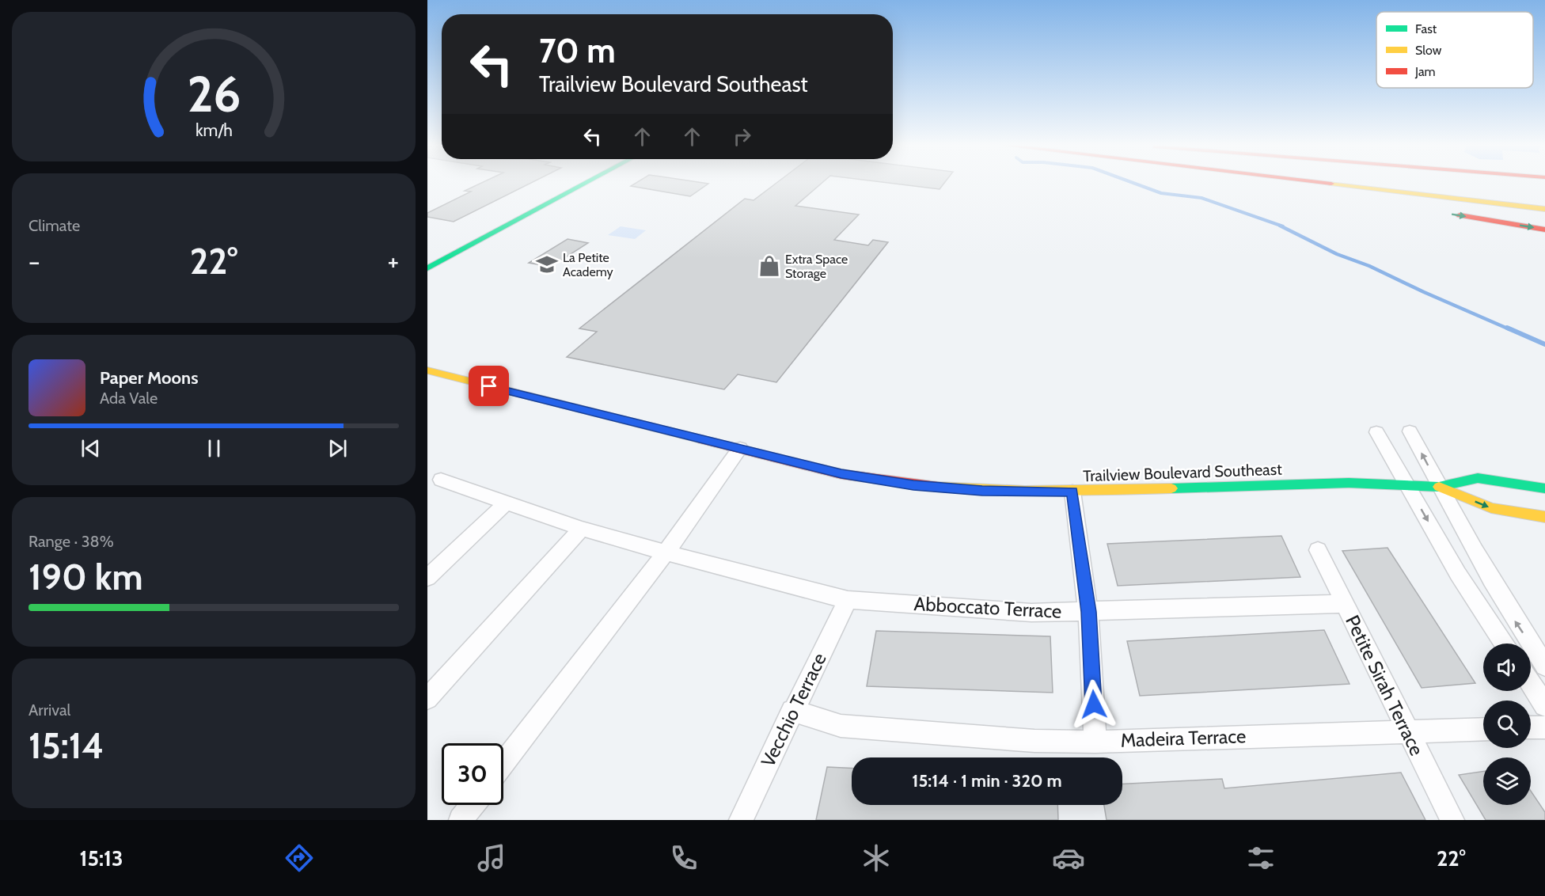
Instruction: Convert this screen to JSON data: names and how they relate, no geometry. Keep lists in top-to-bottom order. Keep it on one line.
{"streets":{"main road":["Trailview Boulevard Southeast"],"street":["Abboccato Terrace","Petite Sirah Terrace","Vecchio Terrace","Madeira Terrace"]},"crossings":[["Abboccato Terrace","Petite Sirah Terrace"],["Abboccato Terrace","Vecchio Terrace"],["Petite Sirah Terrace","Madeira Terrace"],["Vecchio Terrace","Madeira Terrace"]],"places":{"school or university":["La Petite Academy"],"shop":["Extra Space Storage"]},"legend":["Fast","Slow","Jam"],"page":{"turn":["70 m","Trailview Boulevard Southeast"],"tile":["Climate",["Range · 38%","190 km"],["Arrival","15:14"]],"heat":["−","22°","+"],"song":["Paper Moons","Ada Vale"],"limit":"30","trip":"15:14 · 1 min · 320 m","tabs":["15:13","22°"],"gauge":["26","km/h"]}}
